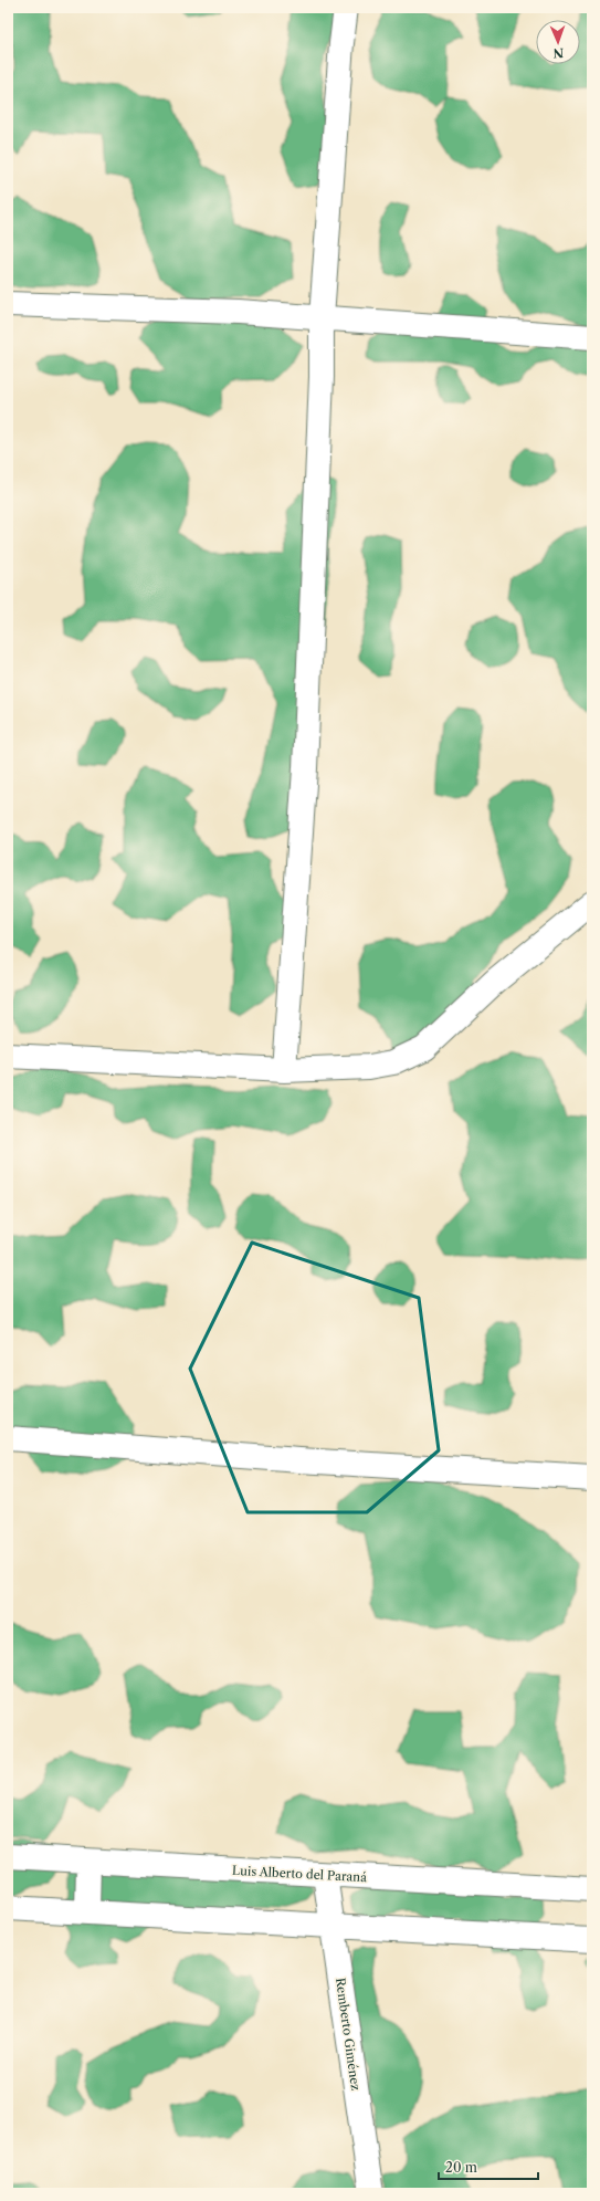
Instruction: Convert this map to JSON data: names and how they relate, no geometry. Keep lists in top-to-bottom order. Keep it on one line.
{"streets":{"street":["Luis Alberto del Paraná","Remberto Giménez"]},"crossings":[["Luis Alberto del Paraná","Remberto Giménez"]],"scale_bar":"20 m","north":"bottom"}
